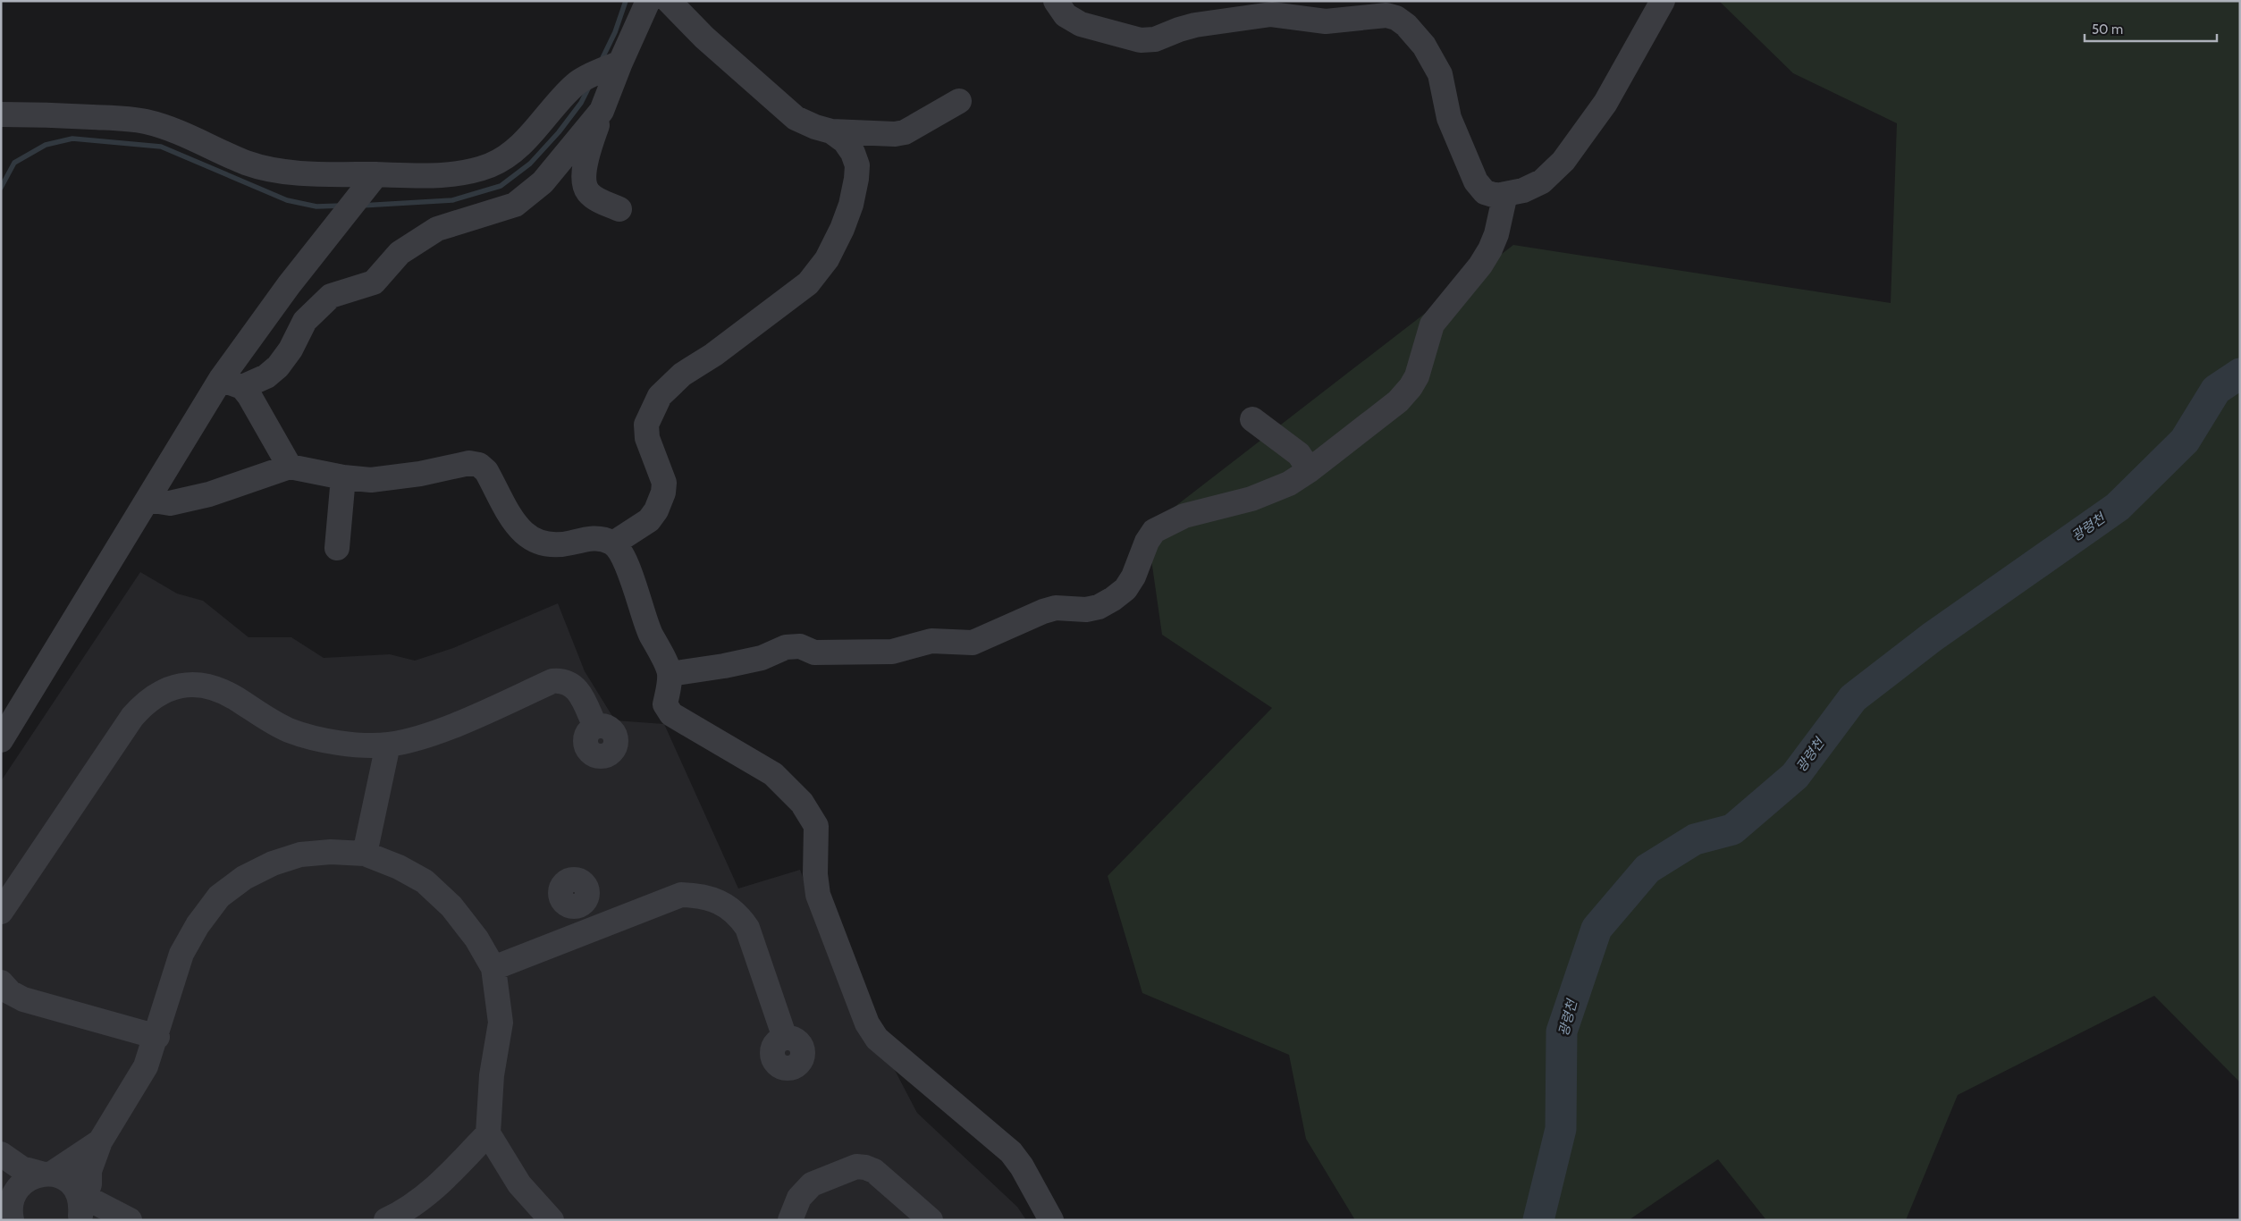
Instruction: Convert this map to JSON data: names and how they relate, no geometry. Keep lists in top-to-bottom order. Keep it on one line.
{"water":["광령천"],"scale_bar":"50 m"}
